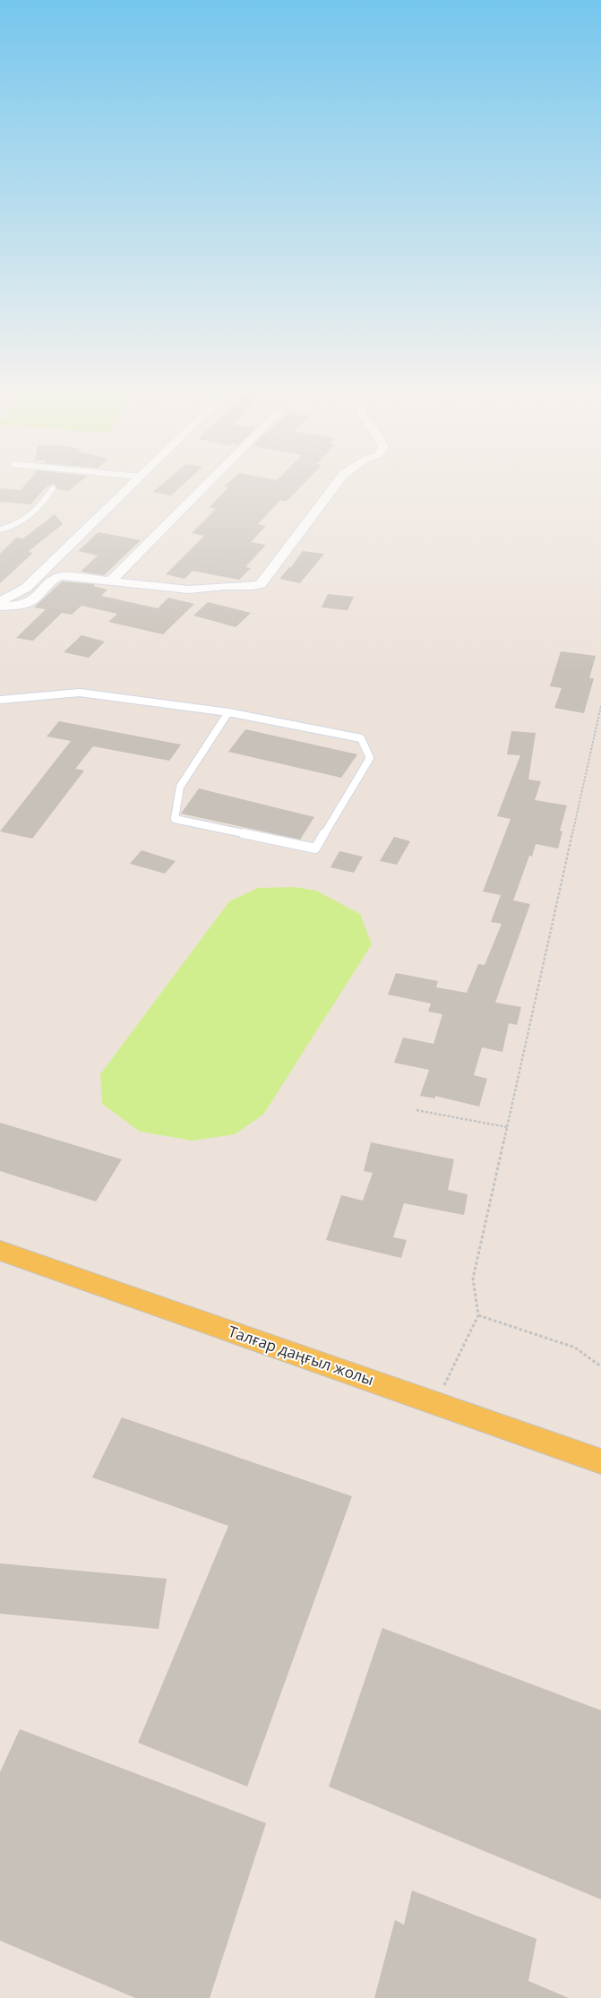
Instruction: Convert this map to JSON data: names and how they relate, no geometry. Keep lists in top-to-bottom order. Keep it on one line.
{"streets":{"main road":["Талғар даңғыл жолы"]}}
